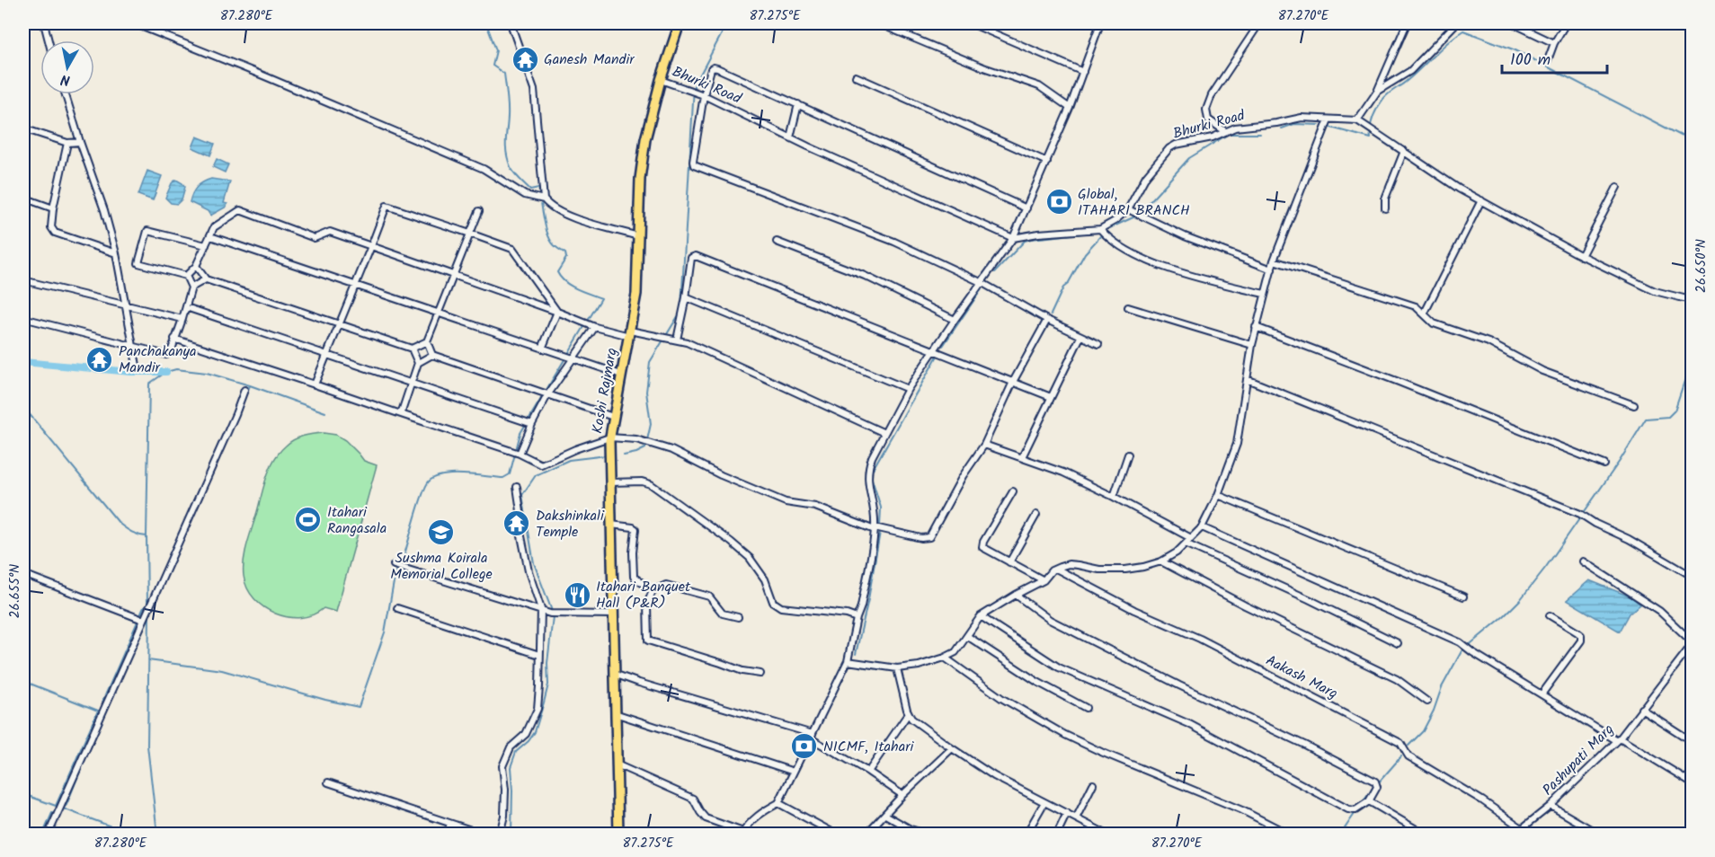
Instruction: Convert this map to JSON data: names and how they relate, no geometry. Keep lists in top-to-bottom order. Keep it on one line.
{"streets":{"main road":["Koshi Rajmarg"],"street":["Bhurki Road","Aakash Marg","Pashupati Marg"]},"crossings":[["Bhurki Road","Koshi Rajmarg"],["Aakash Marg","Pashupati Marg"]],"places":{"temple":["Ganesh Mandir","Panchakanya Mandir","Dakshinkali Temple"],"bank":["Global, ITAHARI BRANCH","NICMF, Itahari"],"sports":["Itahari Rangasala"],"school or university":["Sushma Koirala Memorial College"],"restaurant":["Itahari Banquet Hall (P&R)"]},"scale_bar":"100 m","north":"bottom","coordinates":["87.280°E","87.275°E","87.270°E","26.650°N","26.655°N"]}
